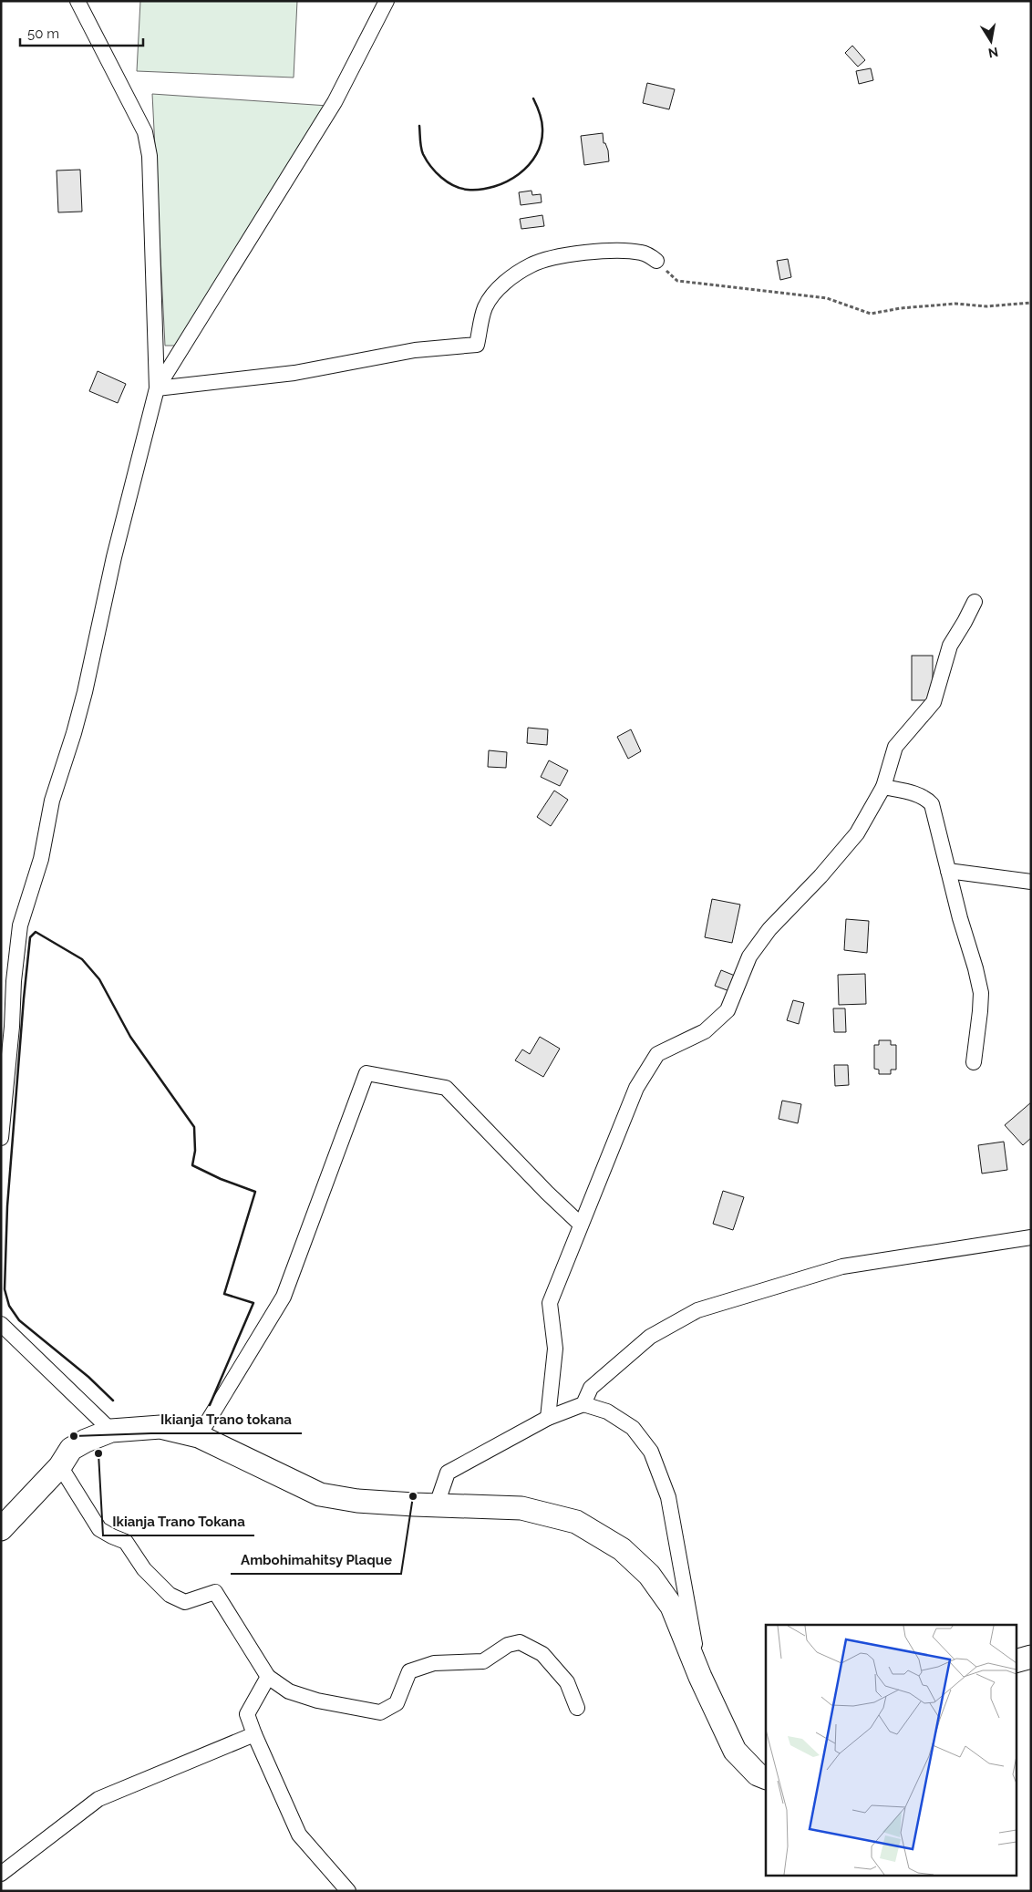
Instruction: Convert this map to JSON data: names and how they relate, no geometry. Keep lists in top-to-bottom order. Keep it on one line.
{"places":["Ikianja Trano tokana","Ikianja Trano Tokana","Ambohimahitsy Plaque"],"scale_bar":"50 m","north":"bottom"}
